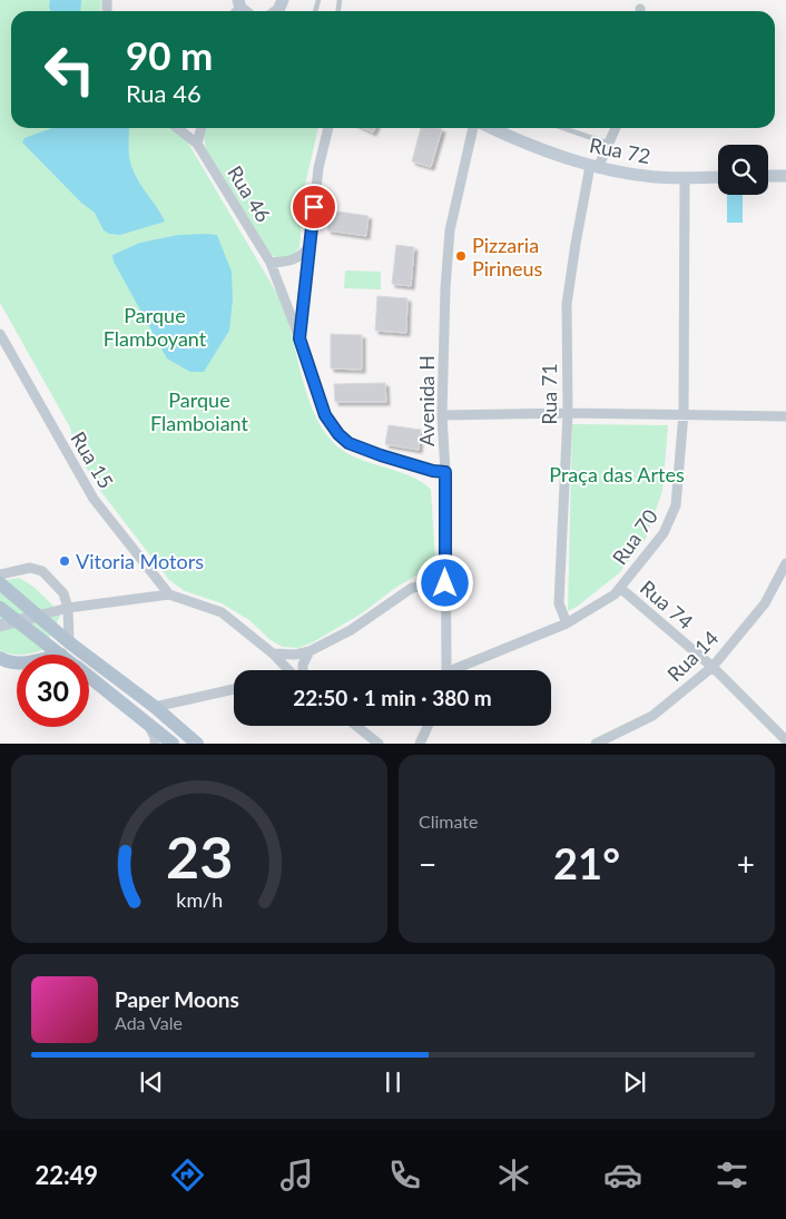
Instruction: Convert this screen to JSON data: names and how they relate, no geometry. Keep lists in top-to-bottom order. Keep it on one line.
{"streets":{"main road":["Rua 72"],"street":["Rua 46","Rua 71","Avenida H","Rua 15","Rua 70","Rua 74","Rua 14"]},"crossings":[["Rua 72","Rua 71"],["Rua 72","Rua 70"],["Rua 46","Avenida H"],["Rua 71","Rua 70"],["Rua 70","Rua 74"],["Rua 74","Rua 14"]],"parks":["Parque Flamboyant","Parque Flamboiant","Praça das Artes"],"places":["Pizzaria Pirineus","Vitoria Motors"],"page":{"turn":["90 m","Rua 46"],"limit":"30","trip":"22:50 · 1 min · 380 m","tile":"Climate","heat":["−","21°","+"],"song":["Paper Moons","Ada Vale"],"tabs":"22:49","gauge":["23","km/h"]}}
